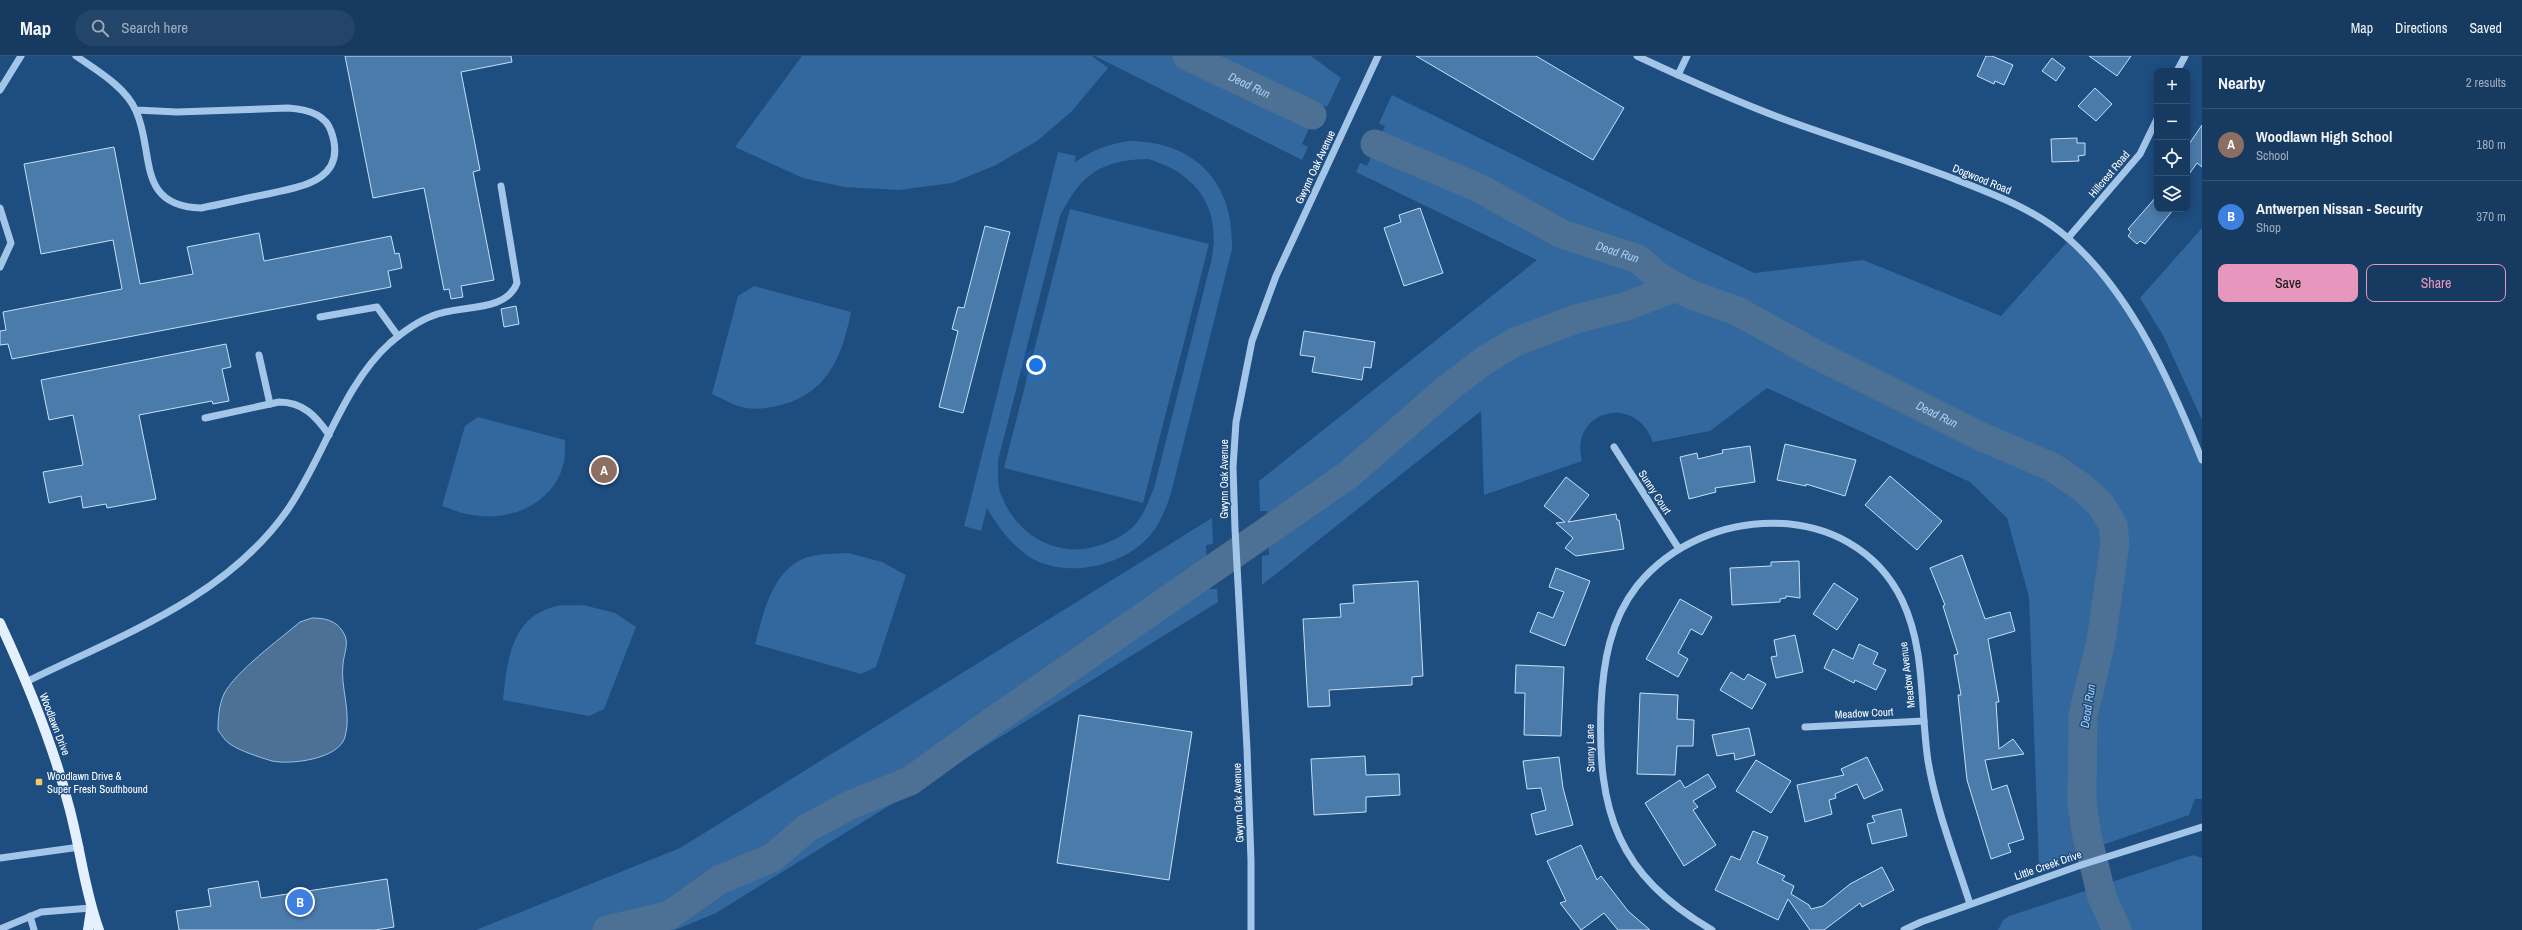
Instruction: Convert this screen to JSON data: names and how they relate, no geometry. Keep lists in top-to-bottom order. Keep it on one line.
{"streets":{"main road":["Woodlawn Drive"],"street":["Gwynn Oak Avenue","Hillcrest Road","Dogwood Road","Sunny Court","Meadow Avenue","Meadow Court","Sunny Lane","Little Creek Drive"]},"crossings":[["Hillcrest Road","Dogwood Road"],["Sunny Court","Meadow Avenue"],["Sunny Court","Sunny Lane"],["Meadow Avenue","Meadow Court"],["Meadow Avenue","Sunny Lane"],["Meadow Avenue","Little Creek Drive"]],"water":["Dead Run"],"places":{"transit":["Woodlawn Drive & Super Fresh Southbound"]},"page":{"header":"Map","search":"Search here","nav":["Map","Directions","Saved"],"heading":["Nearby","2 results"],"map_buttons":["+","−"],"list":[{"mark":"A","name":"Woodlawn High School","note":"School","value":"180 m"},{"mark":"B","name":"Antwerpen Nissan - Security","note":"Shop","value":"370 m"}],"buttons":["Save","Share"],"pins":["A","B"]}}
